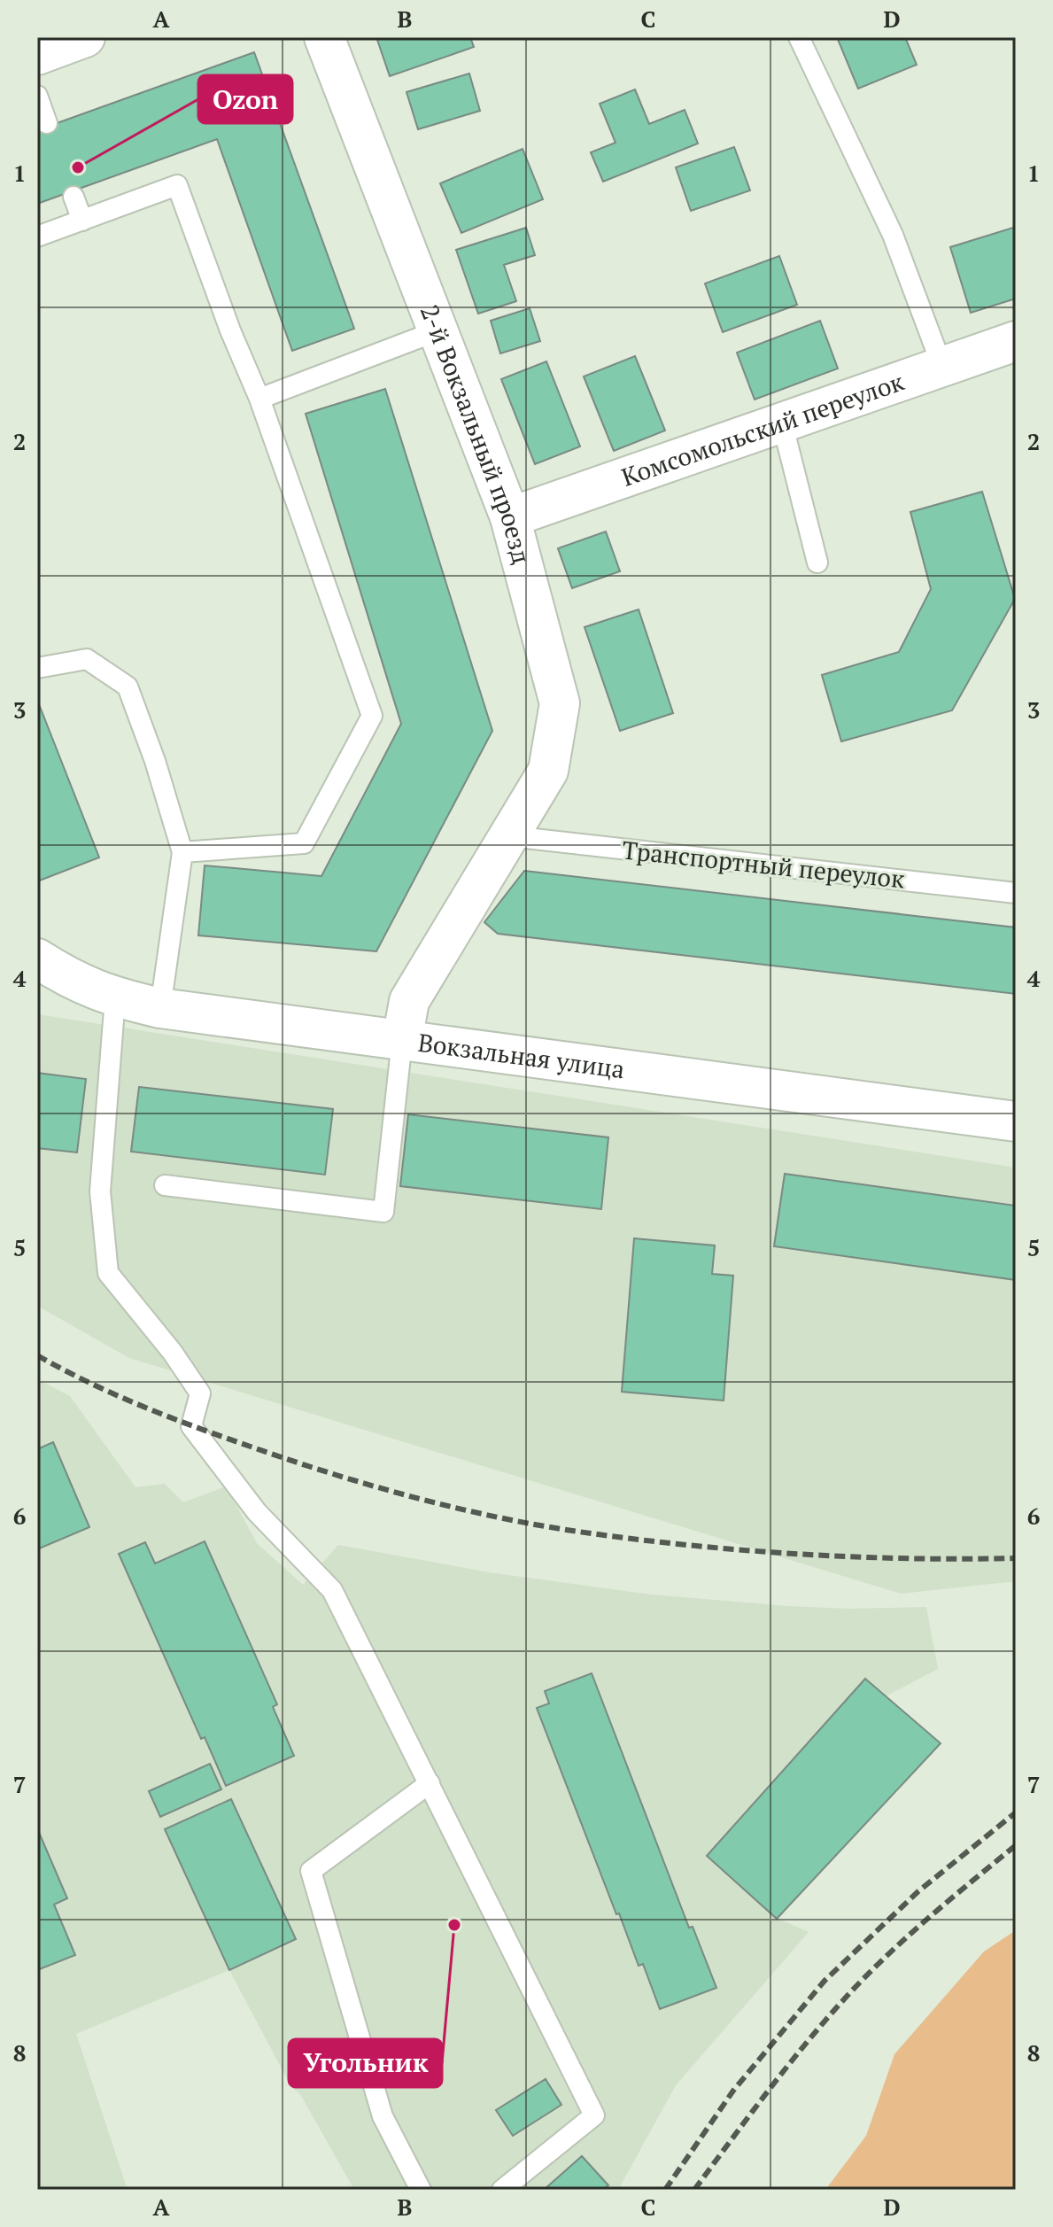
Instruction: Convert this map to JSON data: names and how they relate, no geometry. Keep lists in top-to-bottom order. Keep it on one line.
{"streets":{"street":["Комсомольский переулок","2-й Вокзальный проезд","Вокзальная улица"],"lane":["Транспортный переулок"]},"crossings":[["Комсомольский переулок","2-й Вокзальный проезд"],["2-й Вокзальный проезд","Транспортный переулок"],["2-й Вокзальный проезд","Вокзальная улица"]],"places":["Ozon","Угольник"],"grid":{"columns":["A","B","C","D"],"rows":["1","2","3","4","5","6","7","8"]}}
